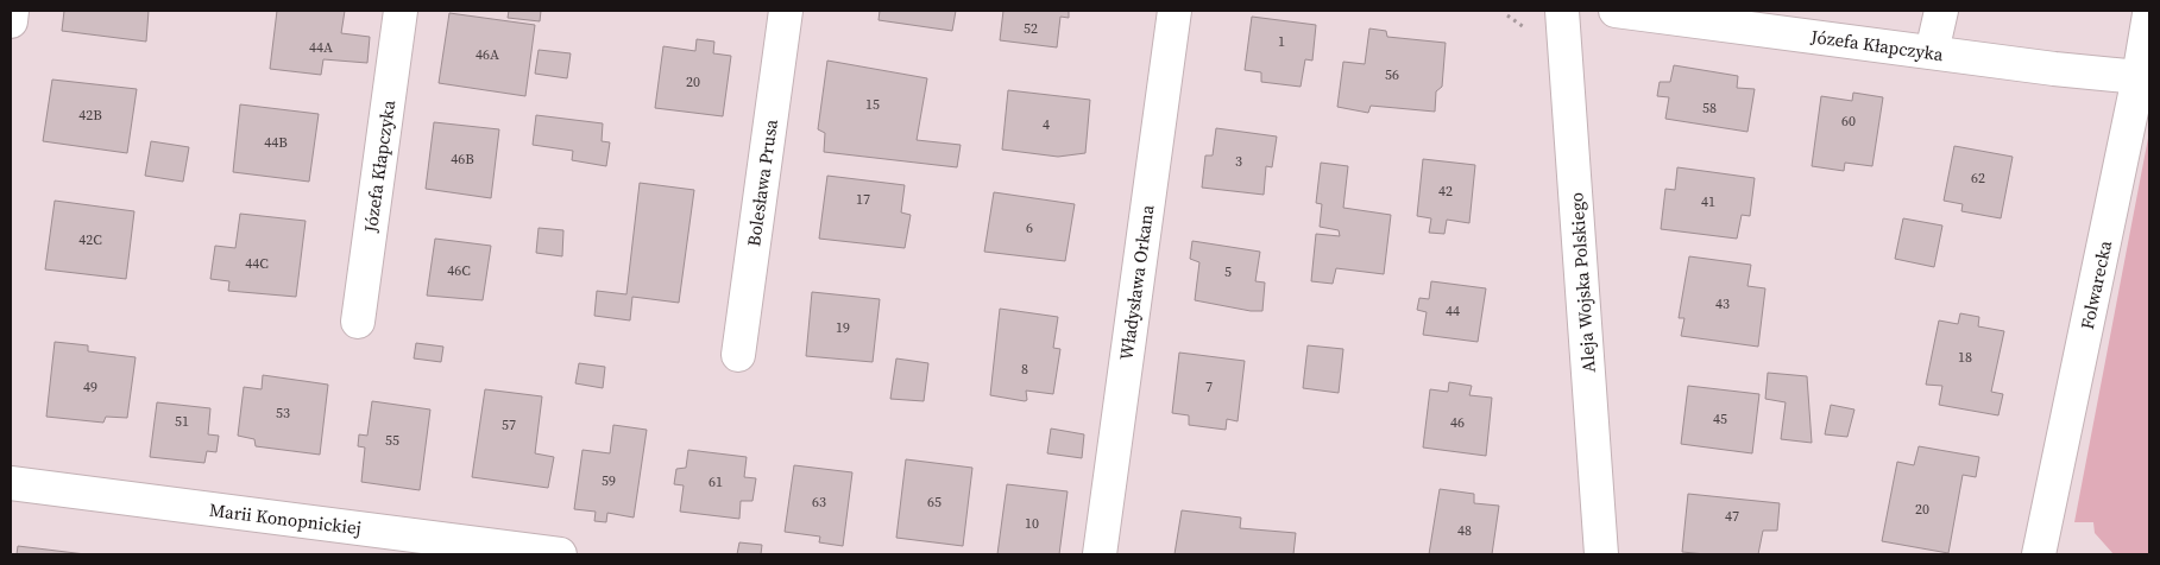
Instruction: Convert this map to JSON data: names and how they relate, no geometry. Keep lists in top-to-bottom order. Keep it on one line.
{"streets":{"street":["Józefa Kłapczyka","Bolesława Prusa","Władysława Orkana","Aleja Wojska Polskiego","Folwarecka","Marii Konopnickiej"]},"crossings":[["Józefa Kłapczyka","Folwarecka"]],"house_numbers":["52","1","44A","46A","56","20","15","58","42B","60","4","44B","46B","3","62","42","17","41","6","42C","44C","46C","5","43","44","19","18","8","49","7","53","45","51","46","57","55","59","61","63","65","20","47","10","48"]}
